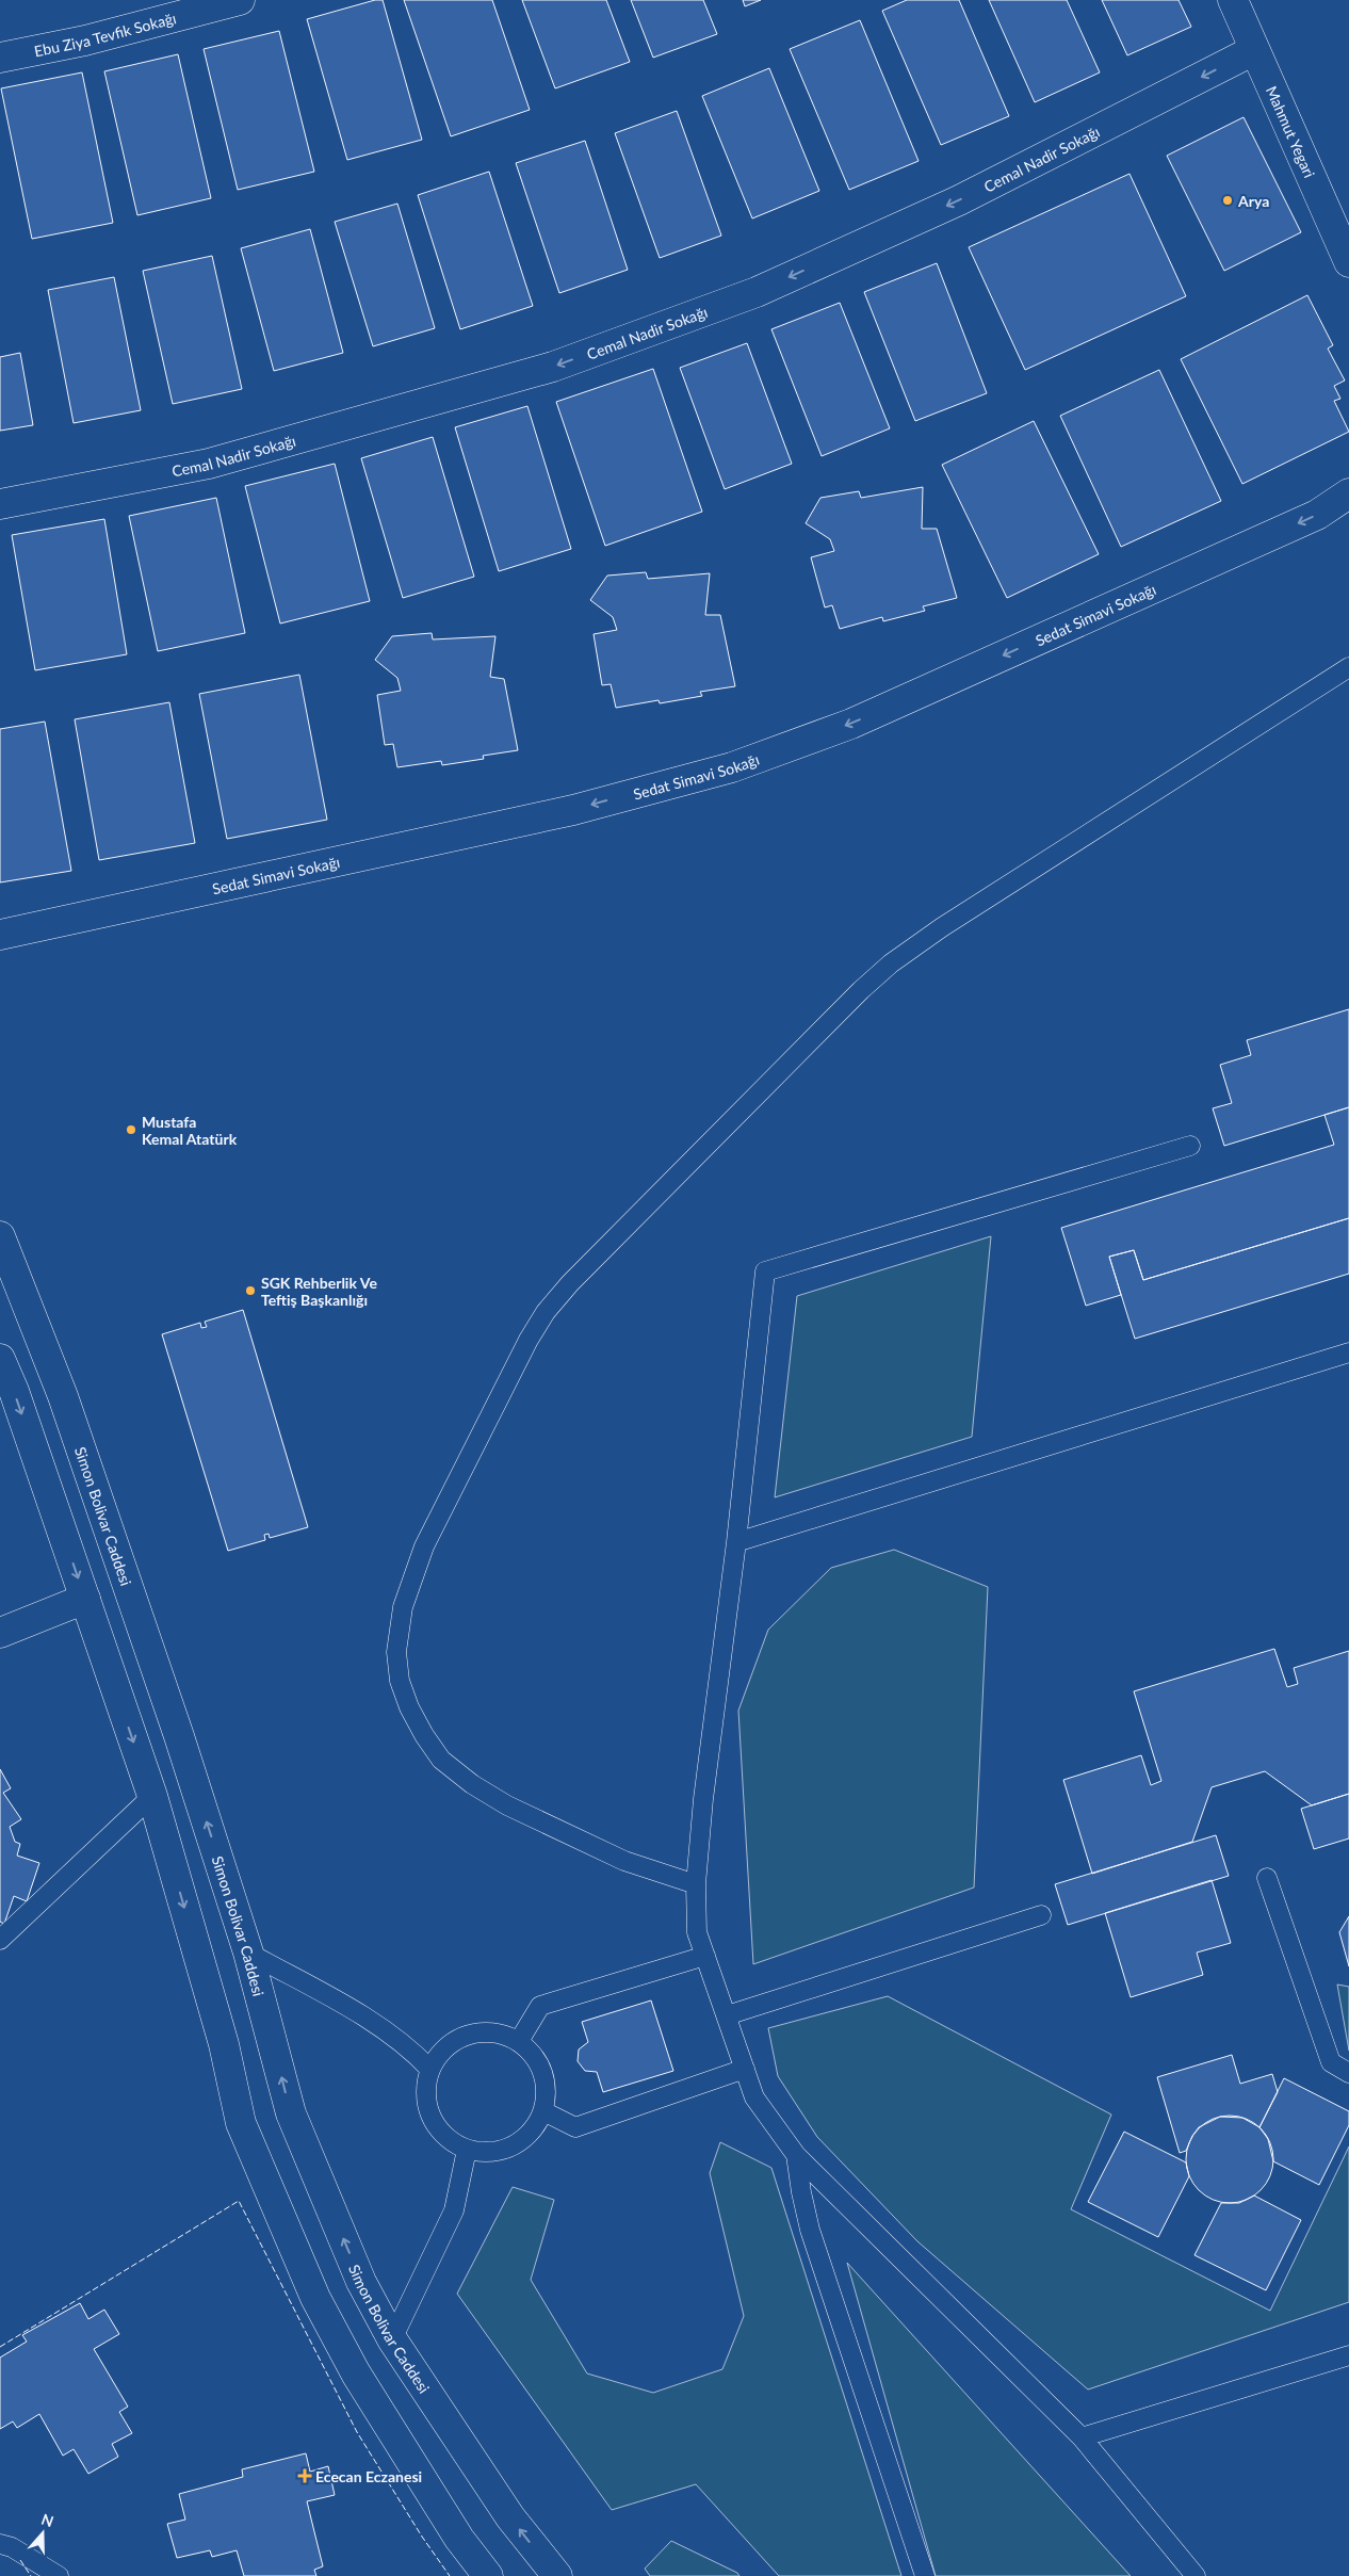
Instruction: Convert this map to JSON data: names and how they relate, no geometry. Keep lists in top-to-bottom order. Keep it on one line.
{"streets":{"street":["Ebu Ziya Tevfik Sokağı","Mahmut Yegari","Cemal Nadir Sokağı","Sedat Simavi Sokağı","Simon Bolivar Caddesi"]},"crossings":[["Mahmut Yegari","Cemal Nadir Sokağı"]],"one_way":["Cemal Nadir Sokağı","Sedat Simavi Sokağı"],"places":{"other":["Arya","Mustafa Kemal Atatürk","SGK Rehberlik Ve Teftiş Başkanlığı"],"health":["Ececan Eczanesi"]},"north":"top"}
